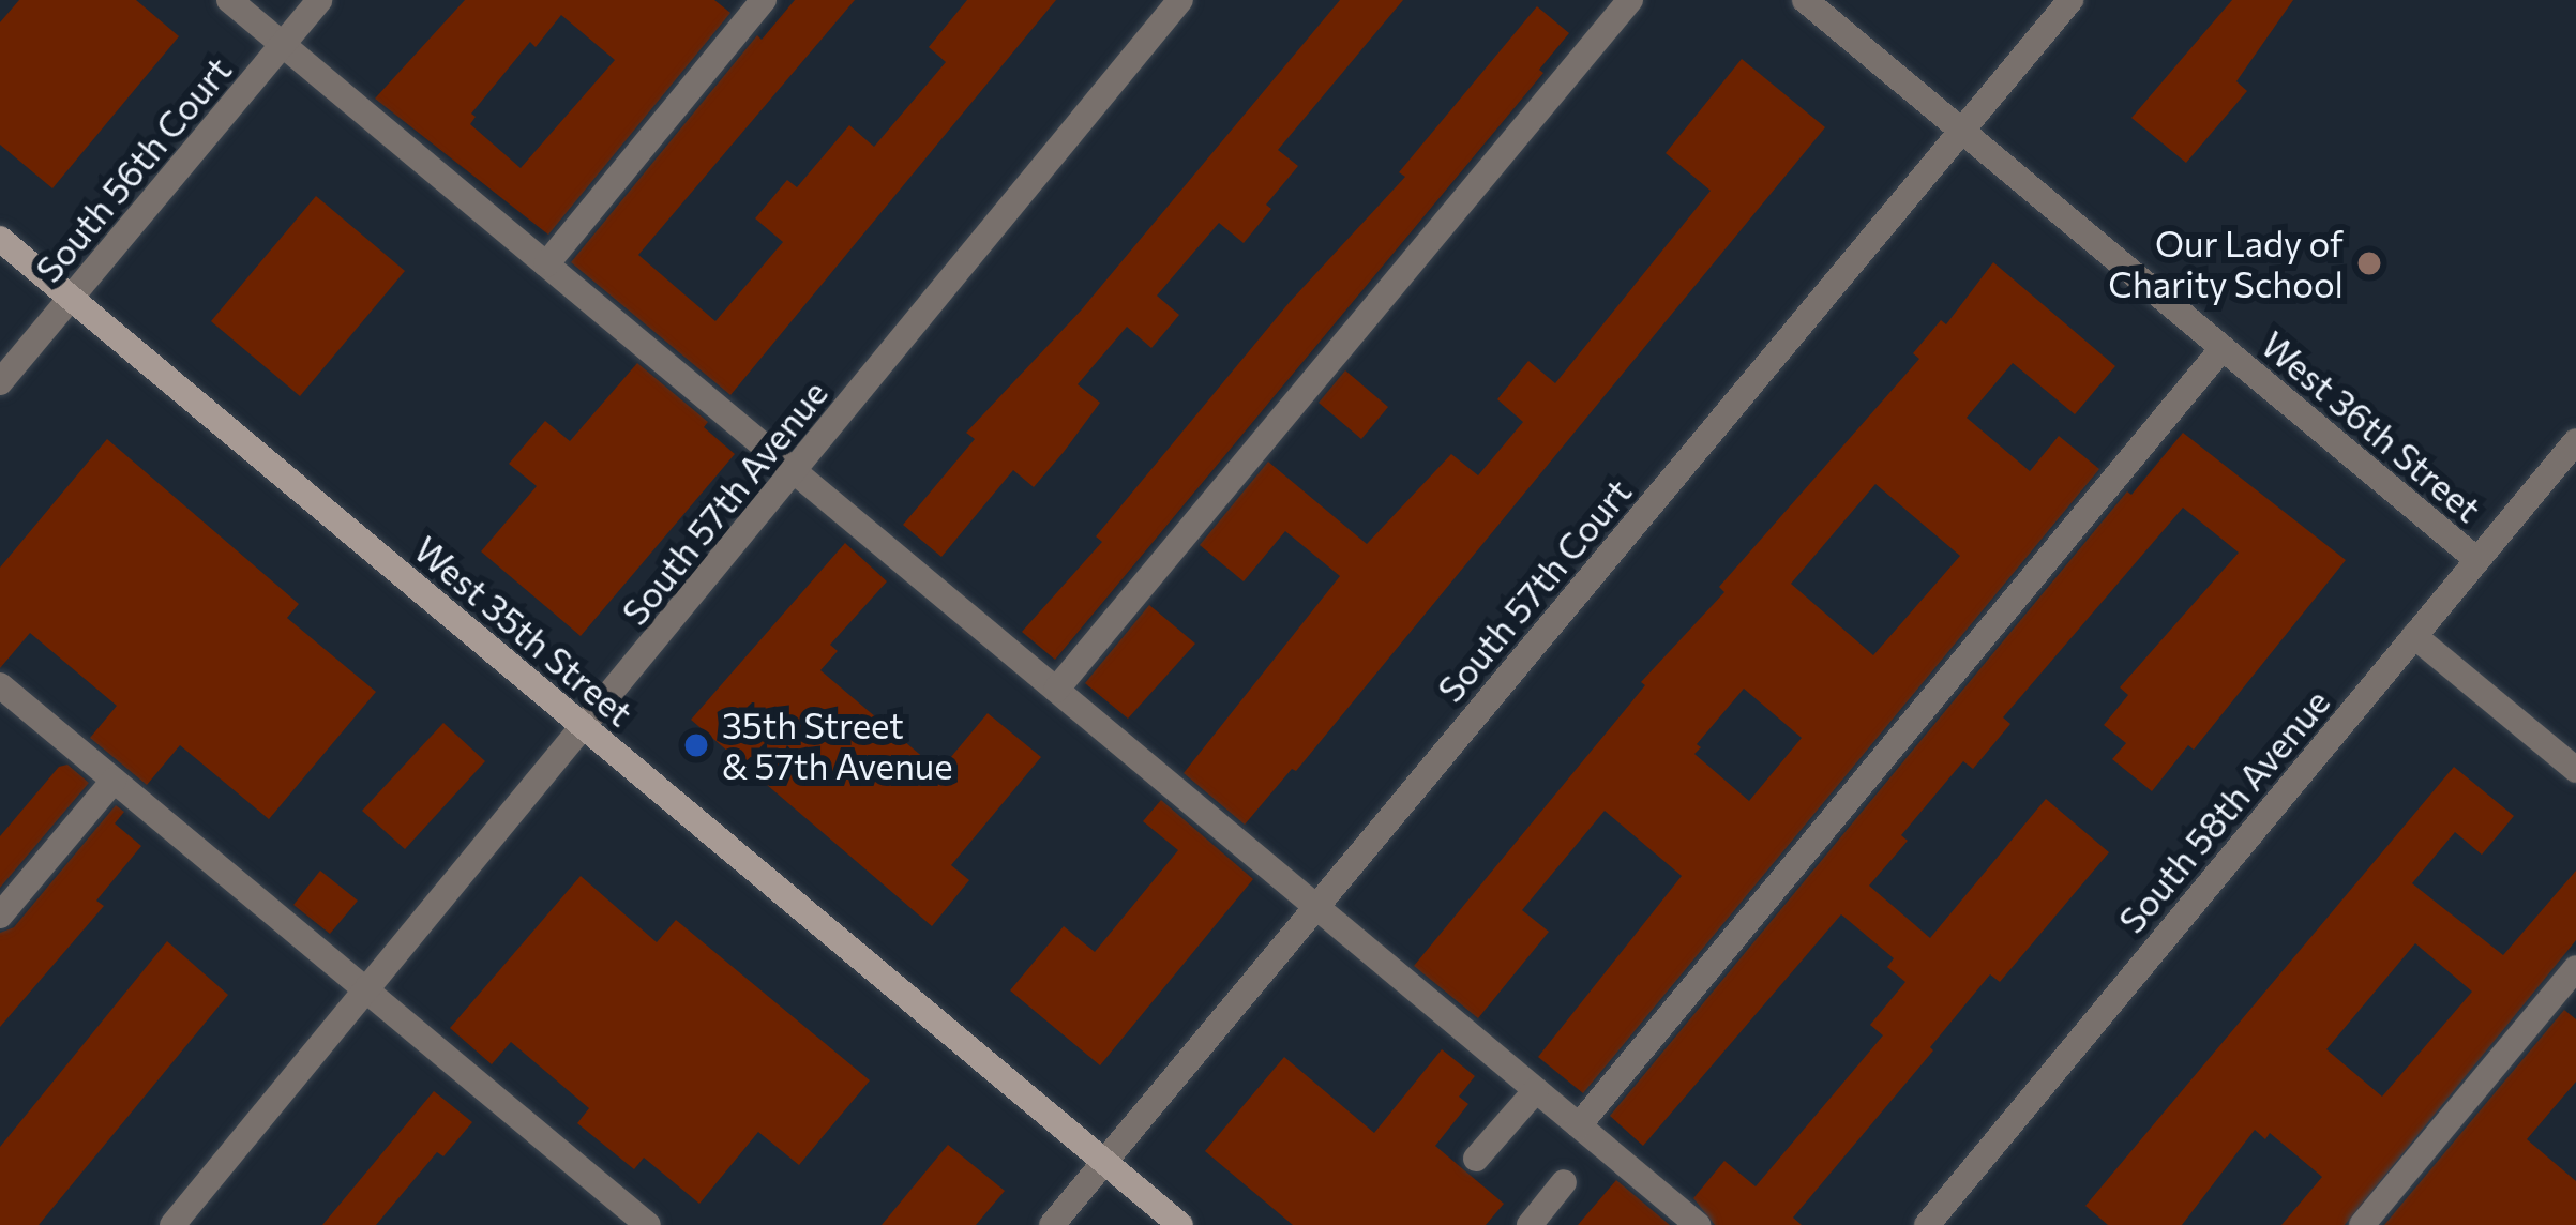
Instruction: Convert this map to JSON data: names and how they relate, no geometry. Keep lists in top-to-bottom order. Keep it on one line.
{"streets":{"street":["South 56th Court","West 36th Street","South 57th Avenue","South 57th Court","West 35th Street","South 58th Avenue"]},"crossings":[["South 56th Court","West 35th Street"],["West 36th Street","South 57th Court"],["West 36th Street","South 58th Avenue"],["South 57th Avenue","West 35th Street"],["South 57th Court","West 35th Street"]],"places":["Our Lady of Charity School","35th Street & 57th Avenue"]}
